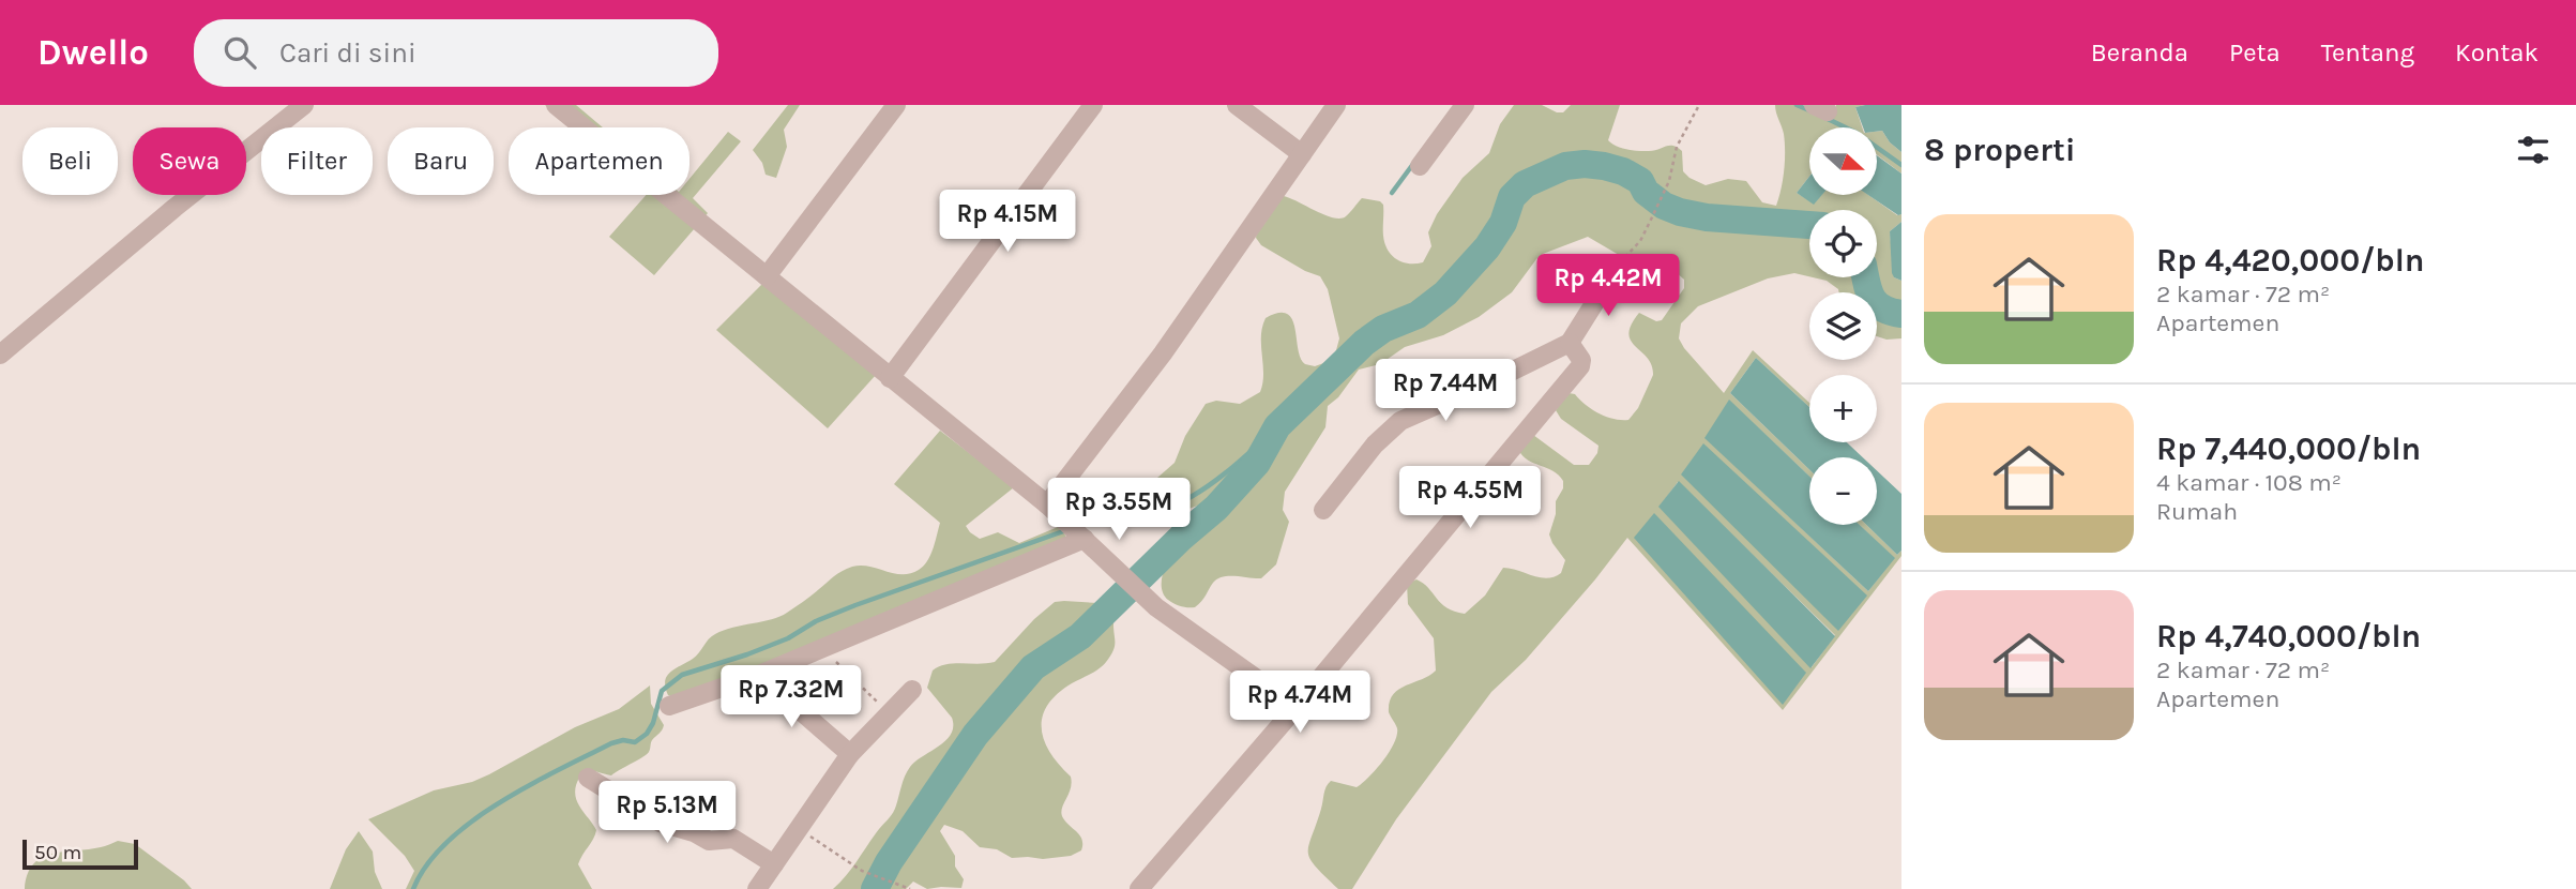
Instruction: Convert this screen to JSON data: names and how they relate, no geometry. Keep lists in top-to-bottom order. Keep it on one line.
{"scale_bar":"50 m","north":"right","page":{"header":"Dwello","search":"Cari di sini","nav":["Beranda","Peta","Tentang","Kontak"],"heading":"8 properti","map_buttons":["+","−"],"chip":["Beli","Sewa","Filter","Baru","Apartemen"],"price":["Rp 4.15M","Rp 4.42M","Rp 7.44M","Rp 4.55M","Rp 3.55M","Rp 7.32M","Rp 4.74M","Rp 5.13M"],"list":[{"name":"Rp 4,420,000/bln","note":"2 kamar · 72 m² · Apartemen"},{"name":"Rp 7,440,000/bln","note":"4 kamar · 108 m² · Rumah"},{"name":"Rp 4,740,000/bln","note":"2 kamar · 72 m² · Apartemen"}],"scale":"50 m"}}
